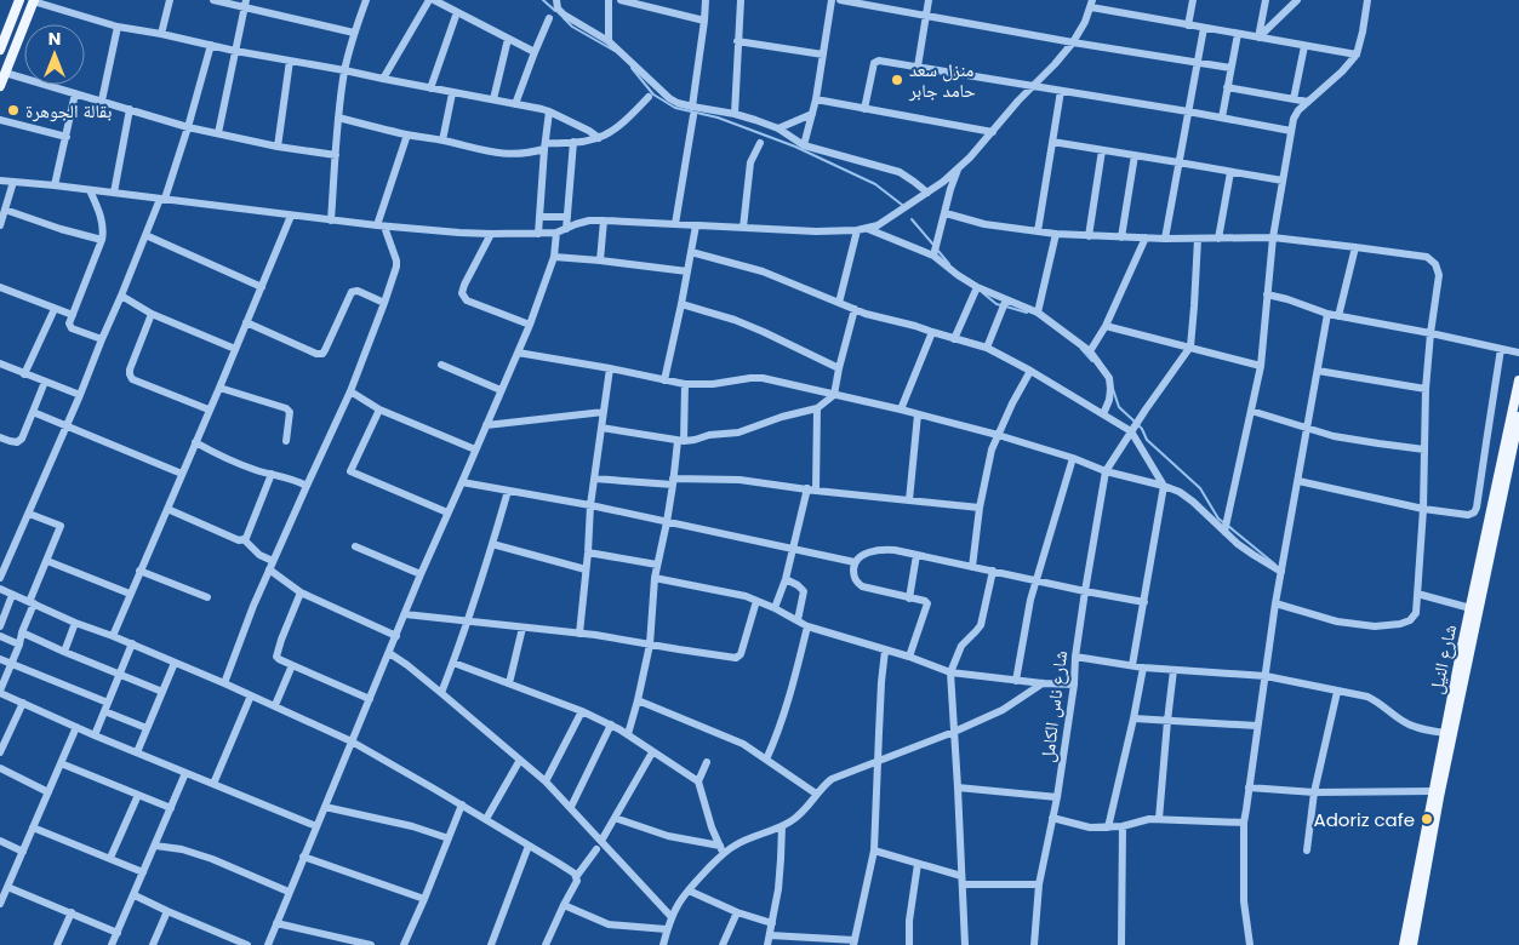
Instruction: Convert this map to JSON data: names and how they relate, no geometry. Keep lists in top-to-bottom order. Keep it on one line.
{"streets":{"main road":["شارع النيل"],"street":["شارع ناس الكامل"]},"places":["منزل سعد حامد جابر","بقالة الجوهرة","Adoriz cafe"],"north":"top"}
